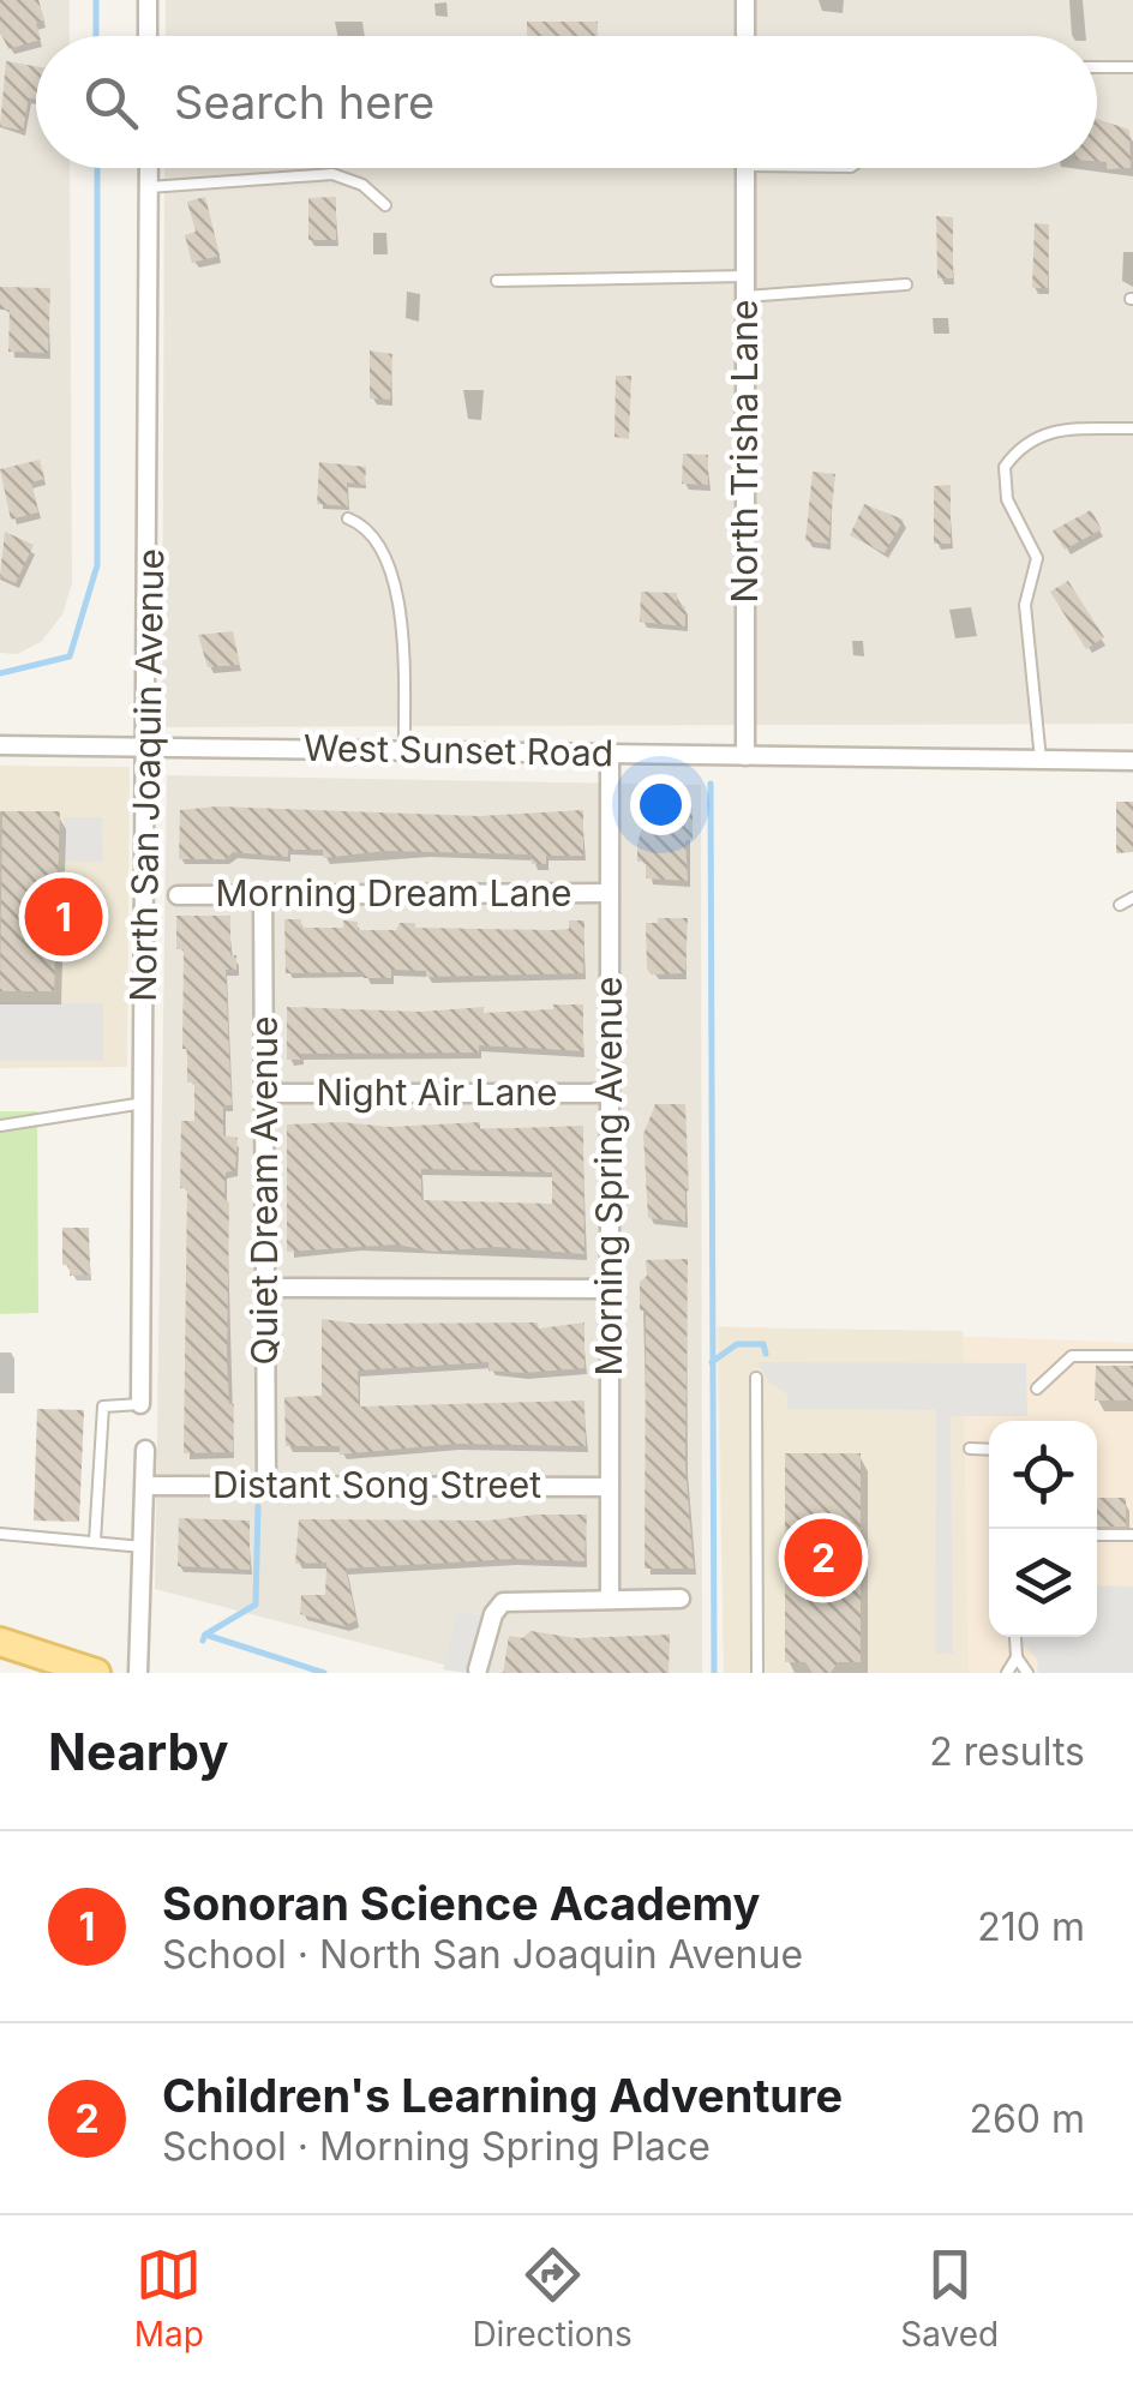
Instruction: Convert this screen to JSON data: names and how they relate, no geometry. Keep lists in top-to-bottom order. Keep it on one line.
{"streets":{"street":["North Trisha Lane","West Sunset Road","North San Joaquin Avenue","Morning Dream Lane","Night Air Lane","Morning Spring Avenue","Quiet Dream Avenue","Distant Song Street"]},"crossings":[["North Trisha Lane","West Sunset Road"],["West Sunset Road","North San Joaquin Avenue"],["West Sunset Road","Morning Spring Avenue"],["Morning Dream Lane","Morning Spring Avenue"],["Morning Dream Lane","Quiet Dream Avenue"],["Night Air Lane","Morning Spring Avenue"],["Night Air Lane","Quiet Dream Avenue"],["Morning Spring Avenue","Distant Song Street"],["Quiet Dream Avenue","Distant Song Street"]],"page":{"search":"Search here","pins":["1","2"],"heading":["Nearby","2 results"],"list":[{"mark":"1","name":"Sonoran Science Academy","note":"School · North San Joaquin Avenue","value":"210 m"},{"mark":"2","name":"Children's Learning Adventure","note":"School · Morning Spring Place","value":"260 m"}],"nav":["Map","Directions","Saved"]}}
